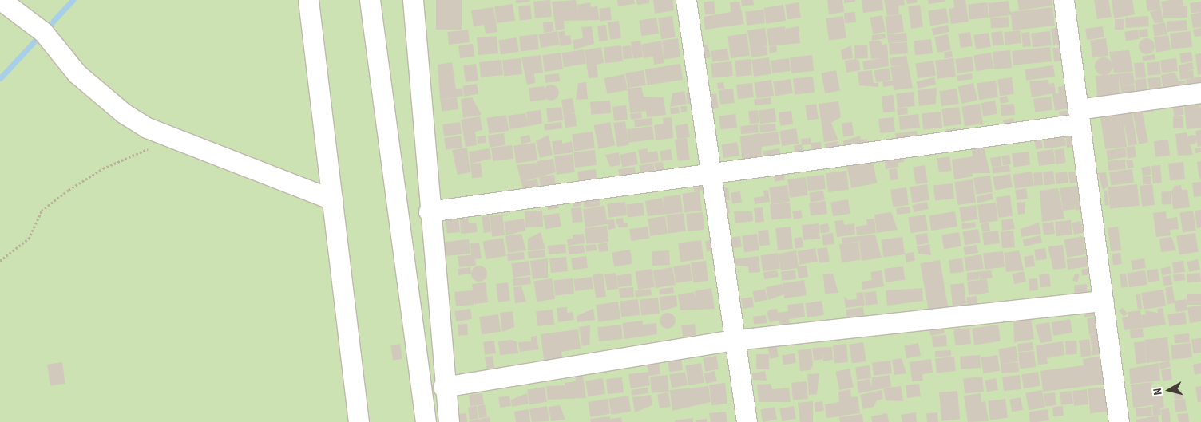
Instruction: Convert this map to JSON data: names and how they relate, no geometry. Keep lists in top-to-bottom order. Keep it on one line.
{"north":"left"}
